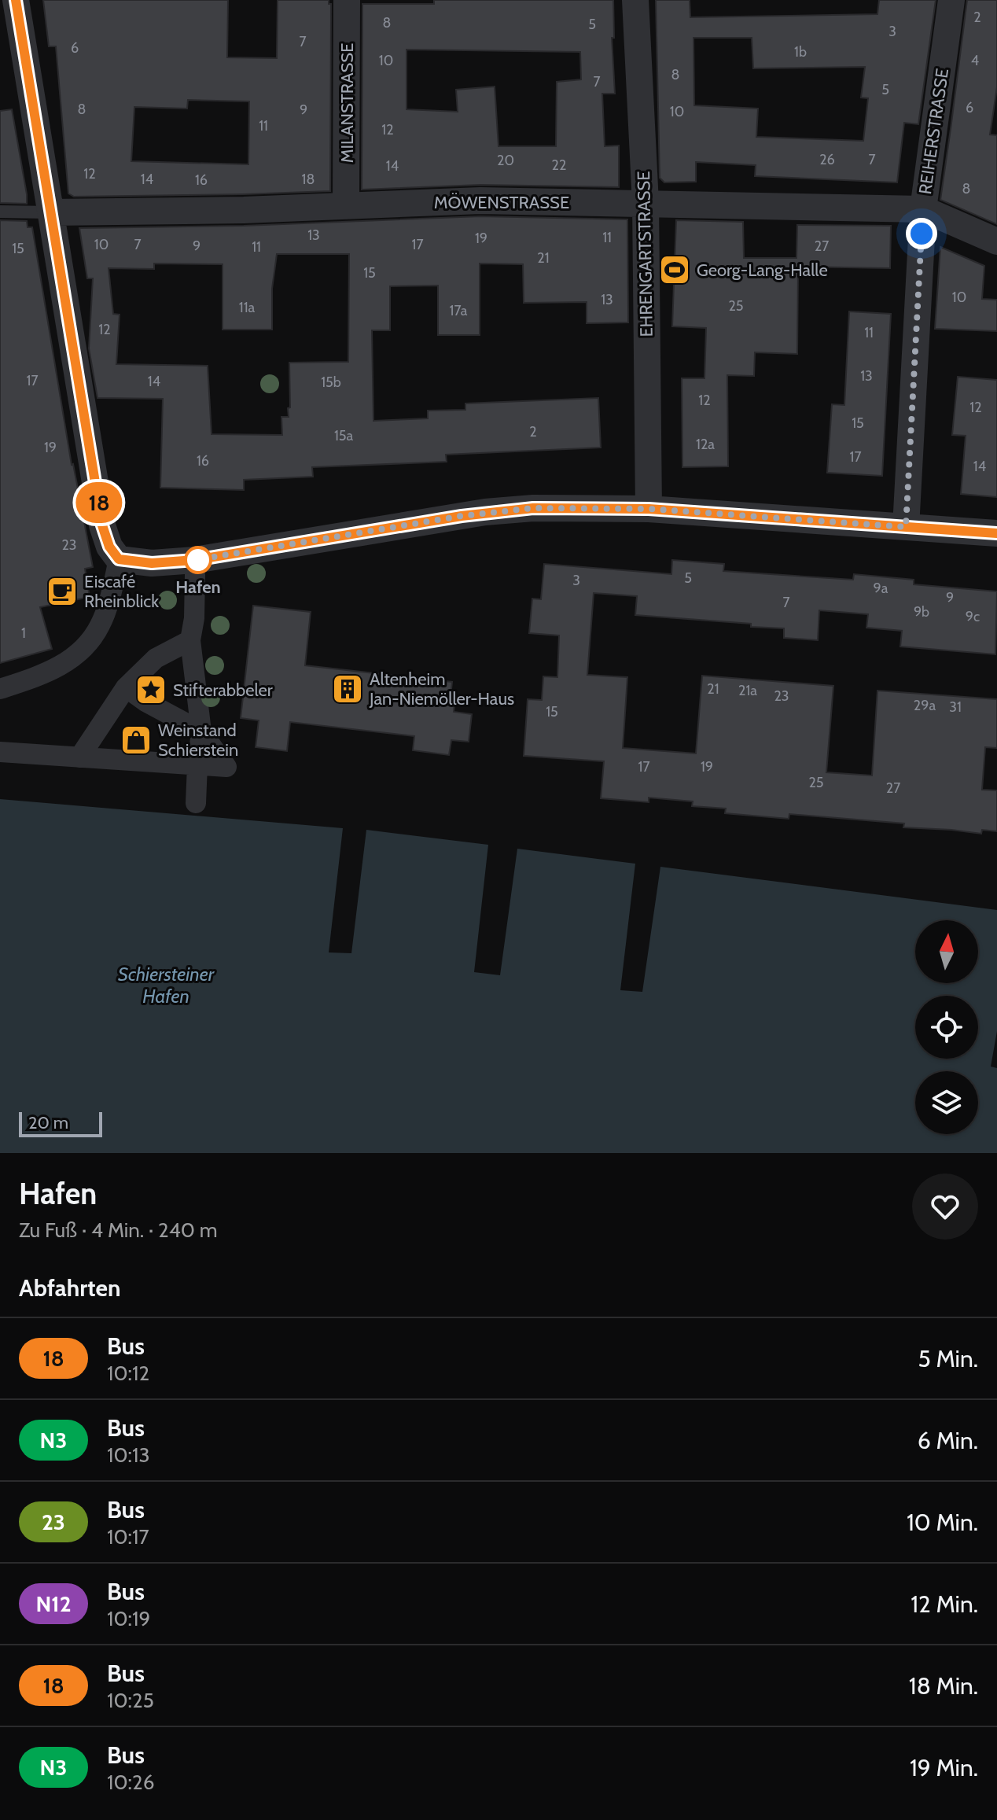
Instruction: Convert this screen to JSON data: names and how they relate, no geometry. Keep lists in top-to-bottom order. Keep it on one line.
{"streets":{"street":["MILANSTRASSE","REIHERSTRASSE","MÖWENSTRASSE","EHRENGARTSTRASSE"]},"crossings":[["MILANSTRASSE","MÖWENSTRASSE"],["REIHERSTRASSE","MÖWENSTRASSE"],["MÖWENSTRASSE","EHRENGARTSTRASSE"]],"water":["Schiersteiner Hafen"],"places":{"sports":["Georg-Lang-Halle"],"other":["Hafen"],"cafe":["Eiscafé Rheinblick"],"building":["Altenheim Jan-Niemöller-Haus"],"place":["Stifterabbeler"],"shop":["Weinstand Schierstein"]},"lines":["bus line 18"],"house_numbers":["2","8","5","3","7","6","1b","10","4","8","7","5","6","8","9","10","11","12","26","7","20","22","14","12","14","18","16","8","13","11","19","10","7","17","9","27","11","15","21","15","10","13","25","11a","17a","12","11","13","17","14","15b","12","12","15","2","15a","12a","19","17","16","14","23","5","3","9a","9","7","9b","9c","1","21","21a","23","29a","31","15","17","19","25","27"],"scale_bar":"20 m","north":"top","page":{"on_map":"18","scale":"20 m","heading":[["Hafen","Zu Fuß · 4 Min. · 240 m"],"Abfahrten"],"list":[{"mark":"18","name":"Bus","note":"10:12","value":"5 Min."},{"mark":"N3","name":"Bus","note":"10:13","value":"6 Min."},{"mark":"23","name":"Bus","note":"10:17","value":"10 Min."},{"mark":"N12","name":"Bus","note":"10:19","value":"12 Min."},{"mark":"18","name":"Bus","note":"10:25","value":"18 Min."},{"mark":"N3","name":"Bus","note":"10:26","value":"19 Min."}]}}
